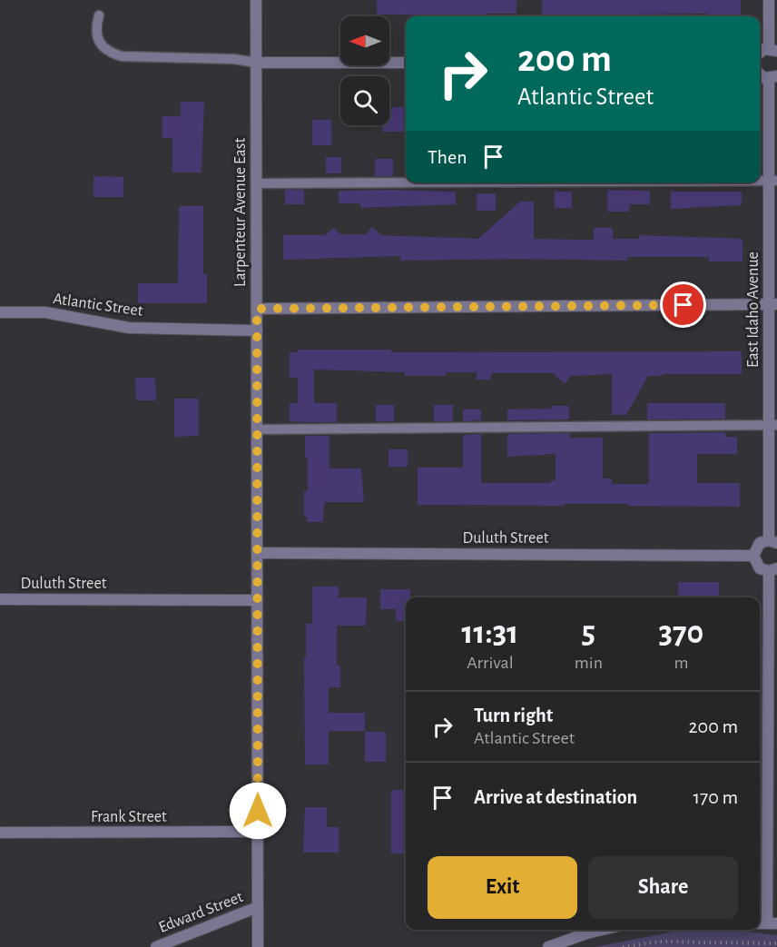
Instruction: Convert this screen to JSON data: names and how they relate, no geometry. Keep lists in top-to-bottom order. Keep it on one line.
{"streets":{"street":["Larpenteur Avenue East","Atlantic Street","East Idaho Avenue","Duluth Street","Frank Street","Edward Street"]},"crossings":[["Larpenteur Avenue East","Atlantic Street"],["Larpenteur Avenue East","Duluth Street"],["Larpenteur Avenue East","Frank Street"],["Larpenteur Avenue East","Edward Street"]],"north":"left","page":{"turn":["200 m","Atlantic Street"],"then":"Then","eta":["11:31","Arrival","5","min","370","m"],"list":[{"name":"Turn right","note":"Atlantic Street","value":"200 m"},{"name":"Arrive at destination","value":"170 m"}],"buttons":["Exit","Share"]}}
